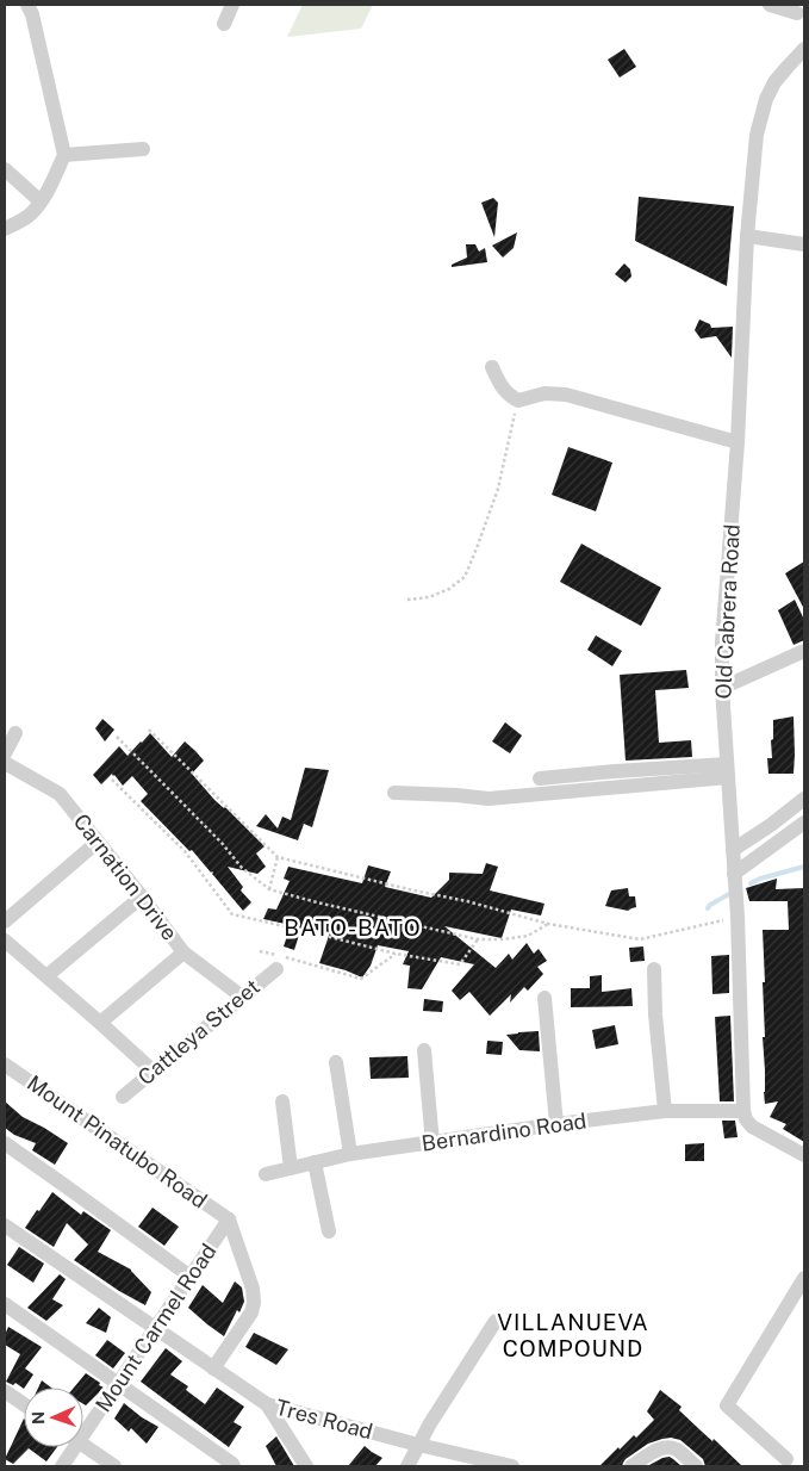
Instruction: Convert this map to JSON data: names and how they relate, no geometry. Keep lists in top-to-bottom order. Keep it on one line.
{"streets":{"street":["Old Cabrera Road","Carnation Drive","Cattleya Street","Bernardino Road","Mount Pinatubo Road","Mount Carmel Road","Tres Road"]},"crossings":[["Old Cabrera Road","Bernardino Road"],["Carnation Drive","Cattleya Street"],["Mount Pinatubo Road","Mount Carmel Road"],["Mount Carmel Road","Tres Road"]],"districts":["BATO-BATO","VILLANUEVA COMPOUND"],"north":"left"}
